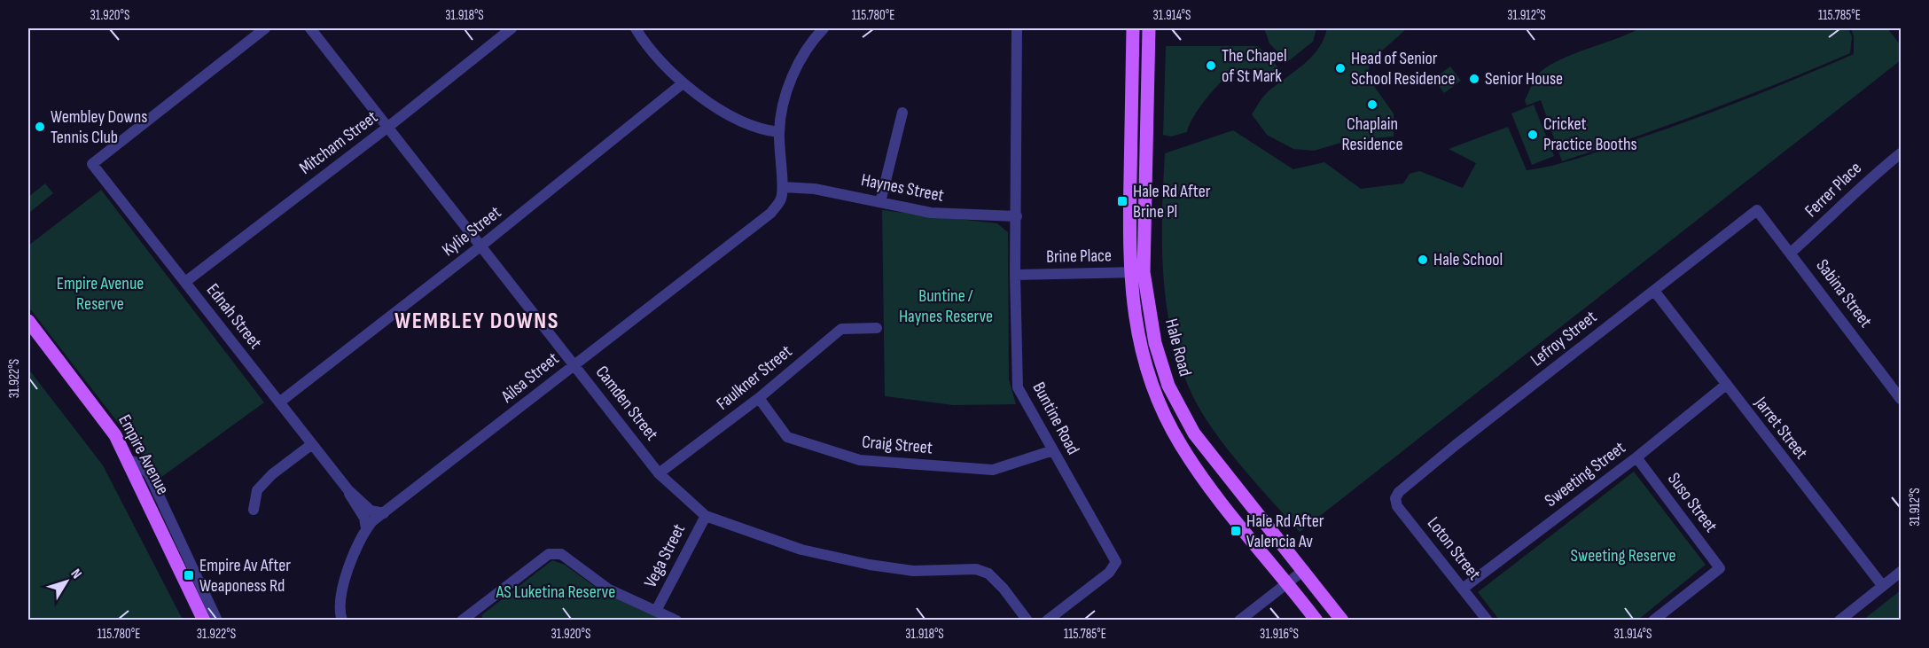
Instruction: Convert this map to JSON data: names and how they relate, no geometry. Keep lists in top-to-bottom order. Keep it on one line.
{"streets":{"main road":["Hale Road","Empire Avenue"],"street":["Mitcham Street","Haynes Street","Ferrer Place","Kylie Street","Brine Place","Sabina Street","Ednah Street","Lefroy Street","Ailsa Street","Faulkner Street","Camden Street","Buntine Road","Jarret Street","Craig Street","Sweeting Street","Suso Street","Loton Street","Vega Street"]},"crossings":[["Mitcham Street","Ednah Street"],["Mitcham Street","Camden Street"],["Haynes Street","Ailsa Street"],["Haynes Street","Buntine Road"],["Ferrer Place","Sabina Street"],["Kylie Street","Ednah Street"],["Kylie Street","Camden Street"],["Brine Place","Hale Road"],["Brine Place","Buntine Road"],["Sabina Street","Lefroy Street"],["Ednah Street","Ailsa Street"],["Lefroy Street","Jarret Street"],["Lefroy Street","Loton Street"],["Ailsa Street","Camden Street"],["Faulkner Street","Camden Street"],["Faulkner Street","Craig Street"],["Camden Street","Vega Street"],["Buntine Road","Craig Street"],["Jarret Street","Sweeting Street"],["Sweeting Street","Suso Street"],["Sweeting Street","Loton Street"]],"districts":["WEMBLEY DOWNS"],"parks":["Empire Avenue Reserve","Buntine / Haynes Reserve","Sweeting Reserve","AS Luketina Reserve"],"places":{"other":["The Chapel of St Mark","Head of Senior School Residence","Senior House","Chaplain Residence","Wembley Downs Tennis Club","Cricket Practice Booths","Hale School"],"transit":["Hale Rd After Brine Pl","Hale Rd After Valencia Av","Empire Av After Weaponess Rd"]},"north":"top right","coordinates":["31.920°S","31.918°S","115.780°E","31.914°S","31.912°S","115.785°E","31.922°S","31.916°S"]}
